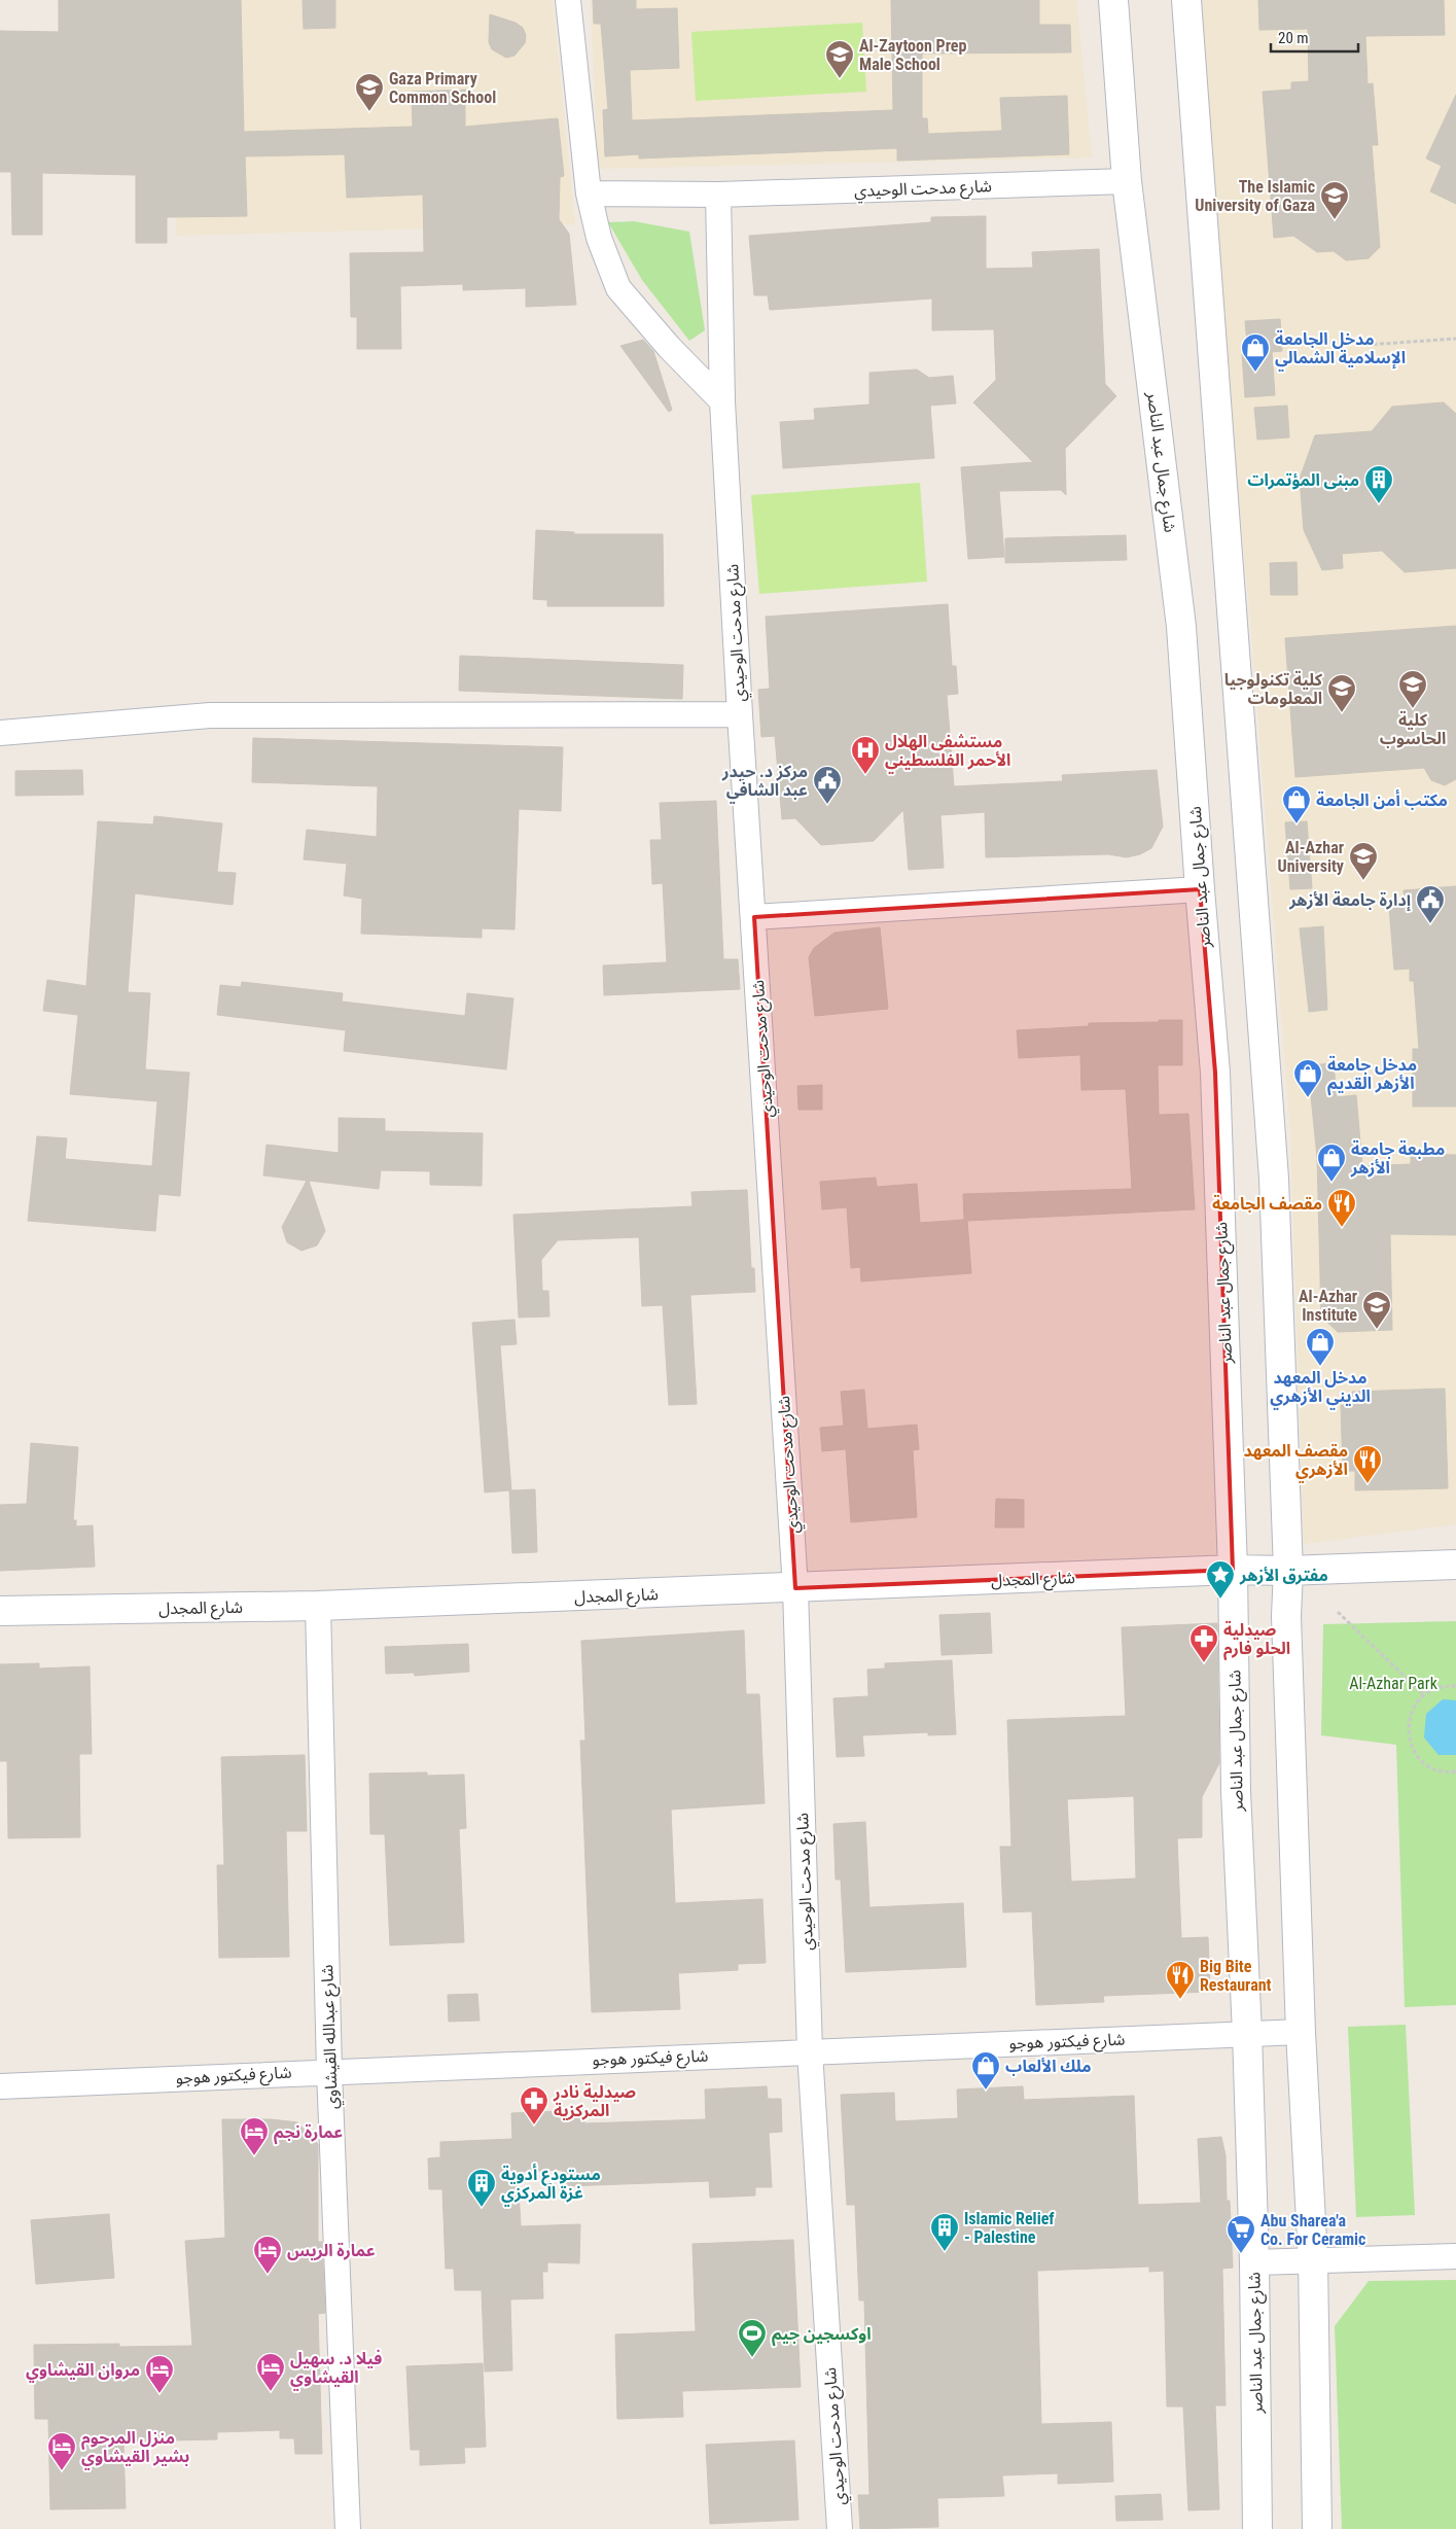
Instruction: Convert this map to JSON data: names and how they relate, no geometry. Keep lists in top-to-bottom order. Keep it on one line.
{"streets":{"main road":["شارع جمال عبد الناصر","شارع المجدل"],"street":["شارع مدحت الوحيدي","شارع عبدالله القيشاوي","شارع فيكتور هوجو"]},"crossings":[["شارع مدحت الوحيدي","شارع جمال عبد الناصر"],["شارع مدحت الوحيدي","شارع المجدل"],["شارع مدحت الوحيدي","شارع فيكتور هوجو"],["شارع جمال عبد الناصر","شارع المجدل"],["شارع جمال عبد الناصر","شارع فيكتور هوجو"],["شارع المجدل","شارع عبدالله القيشاوي"],["شارع عبدالله القيشاوي","شارع فيكتور هوجو"]],"parks":["Al-Azhar Park"],"places":{"school or university":["Al-Zaytoon Prep Male School","Gaza Primary Common School","The Islamic University of Gaza","كلية الحاسوب","كلية تكنولوجيا المعلومات","Al-Azhar University","Al-Azhar Institute"],"shop":["مدخل الجامعة الإسلامية الشمالي","مكتب أمن الجامعة","مدخل جامعة الأزهر القديم","مطبعة جامعة الأزهر","مدخل المعهد الديني الأزهري","ملك الألعاب"],"building":["مبنى المؤتمرات","مستودع أدوية غزة المركزي","Islamic Relief - Palestine"],"hospital":["مستشفى الهلال الأحمر الفلسطيني"],"public building":["مركز د. حيدر عبد الشافي","إدارة جامعة الأزهر"],"restaurant":["مقصف الجامعة","مقصف المعهد الأزهري","Big Bite Restaurant"],"place":["مفترق الأزهر"],"pharmacy":["صيدلية الحلو فارم","صيدلية نادر المركزية"],"hotel":["عمارة نجم","عمارة الريس","فيلا د. سهيل القيشاوي","مروان القيشاوي","منزل المرحوم بشير القيشاوي"],"supermarket":["Abu Sharea'a Co. For Ceramic"],"sports":["اوكسجين جيم"]},"scale_bar":"20 m"}
